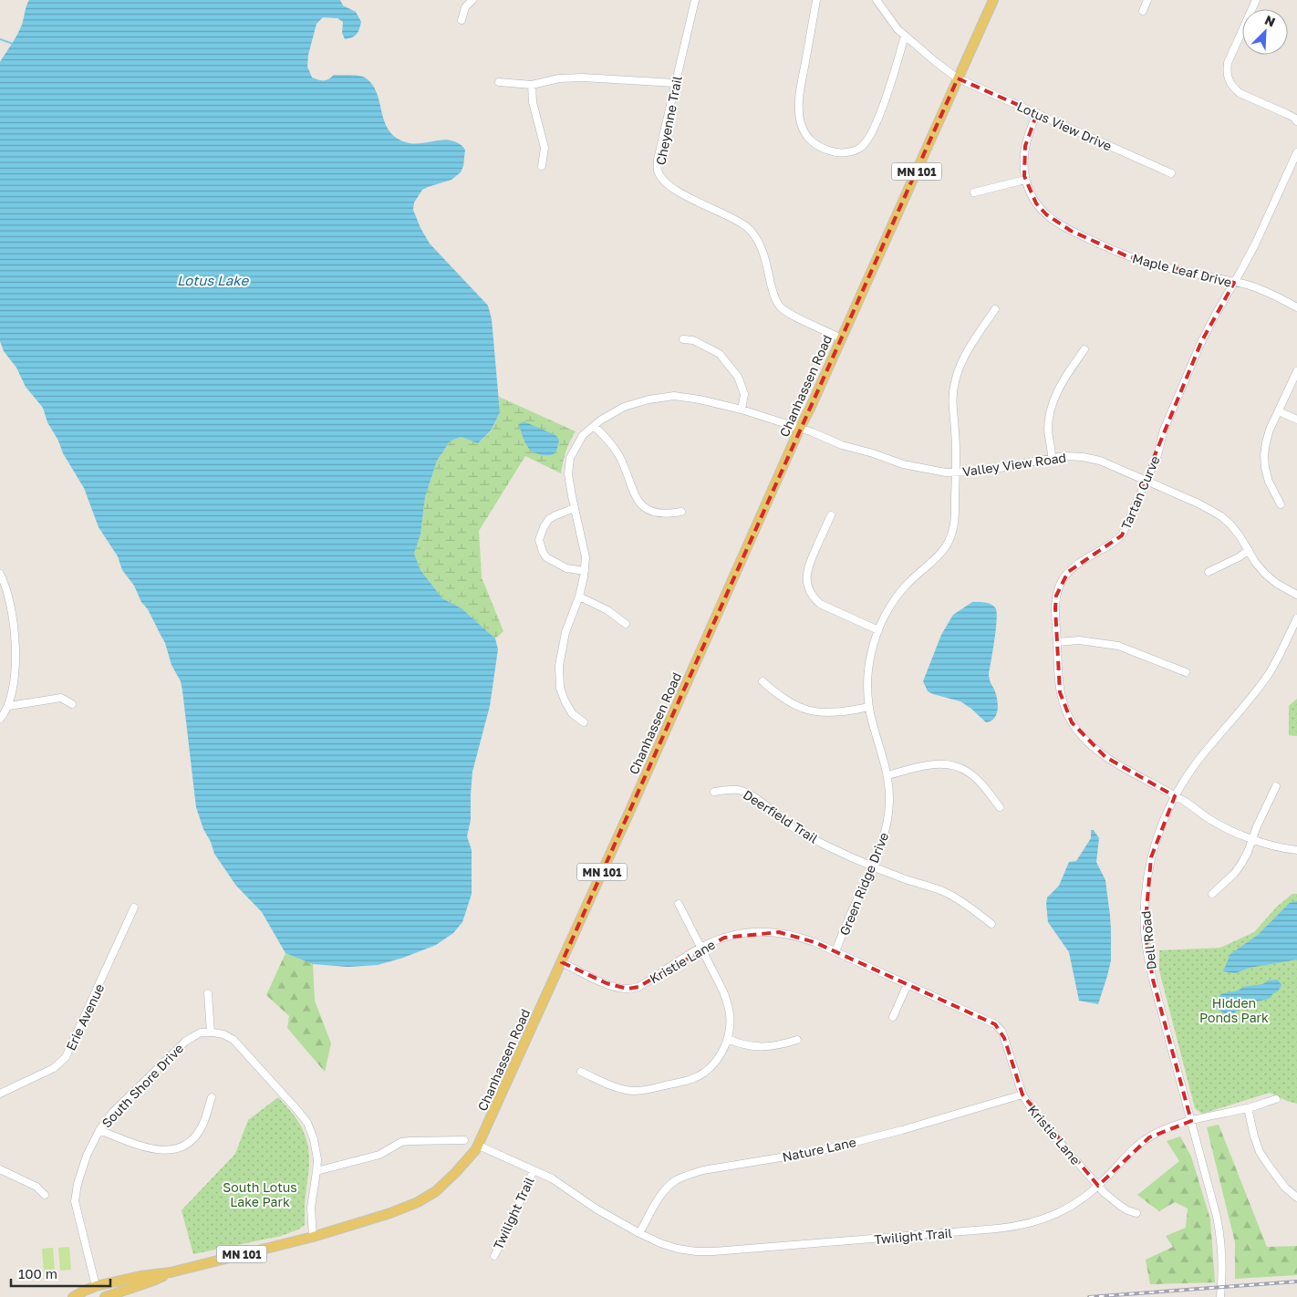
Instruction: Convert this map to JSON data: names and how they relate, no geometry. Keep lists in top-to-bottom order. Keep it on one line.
{"streets":{"main road":["MN 101","Chanhassen Road"],"street":["Cheyenne Trail","Lotus View Drive","Maple Leaf Drive","Valley View Road","Tartan Curve","Deerfield Trail","Green Ridge Drive","Dell Road","Kristie Lane","Erie Avenue","South Shore Drive","Nature Lane","Twilight Trail"]},"crossings":[["Cheyenne Trail","Chanhassen Road"],["Lotus View Drive","Maple Leaf Drive"],["Lotus View Drive","Chanhassen Road"],["Maple Leaf Drive","Tartan Curve"],["Chanhassen Road","Valley View Road"],["Chanhassen Road","Kristie Lane"],["Chanhassen Road","South Shore Drive"],["Chanhassen Road","Twilight Trail"],["Valley View Road","Tartan Curve"],["Valley View Road","Green Ridge Drive"],["Tartan Curve","Dell Road"],["Deerfield Trail","Green Ridge Drive"],["Green Ridge Drive","Kristie Lane"],["Dell Road","Twilight Trail"],["Kristie Lane","Nature Lane"],["Kristie Lane","Twilight Trail"],["Nature Lane","Twilight Trail"]],"water":["Lotus Lake"],"parks":["Hidden Ponds Park","South Lotus Lake Park"],"scale_bar":"100 m","north":"top right"}
